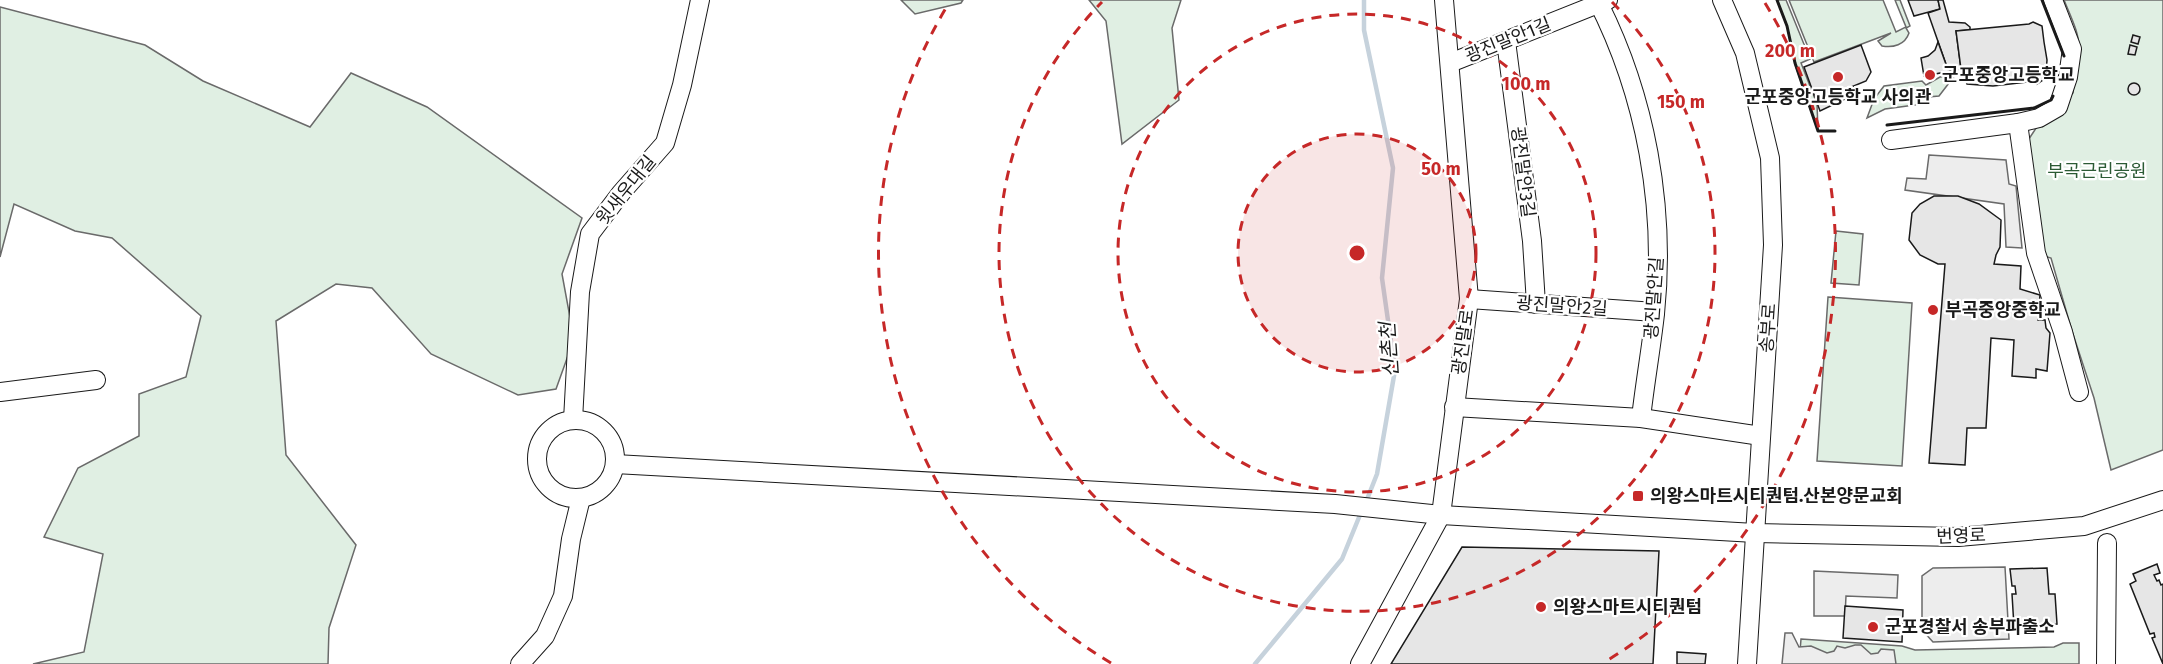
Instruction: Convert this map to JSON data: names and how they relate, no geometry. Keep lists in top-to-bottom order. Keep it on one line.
{"streets":{"street":["광진말안1길","광진말안3길","윗새우대길","광진말안길","광진말안2길","송부로","광진말로","번영로"]},"crossings":[["광진말안1길","광진말안3길"],["광진말안1길","광진말안길"],["광진말안1길","광진말로"],["광진말안3길","광진말안2길"],["윗새우대길","번영로"],["광진말안길","광진말안2길"],["광진말안2길","광진말로"],["송부로","번영로"],["광진말로","번영로"]],"water":["신촌천"],"parks":["부곡근린공원"],"places":{"other":["군포중앙고등학교","군포중앙고등학교 사의관","부곡중앙중학교","의왕스마트시티퀀텀","군포경찰서 송부파출소"],"transit":["의왕스마트시티퀀텀.산본양문교회"]},"rings":["200 m","100 m","150 m","50 m"]}
